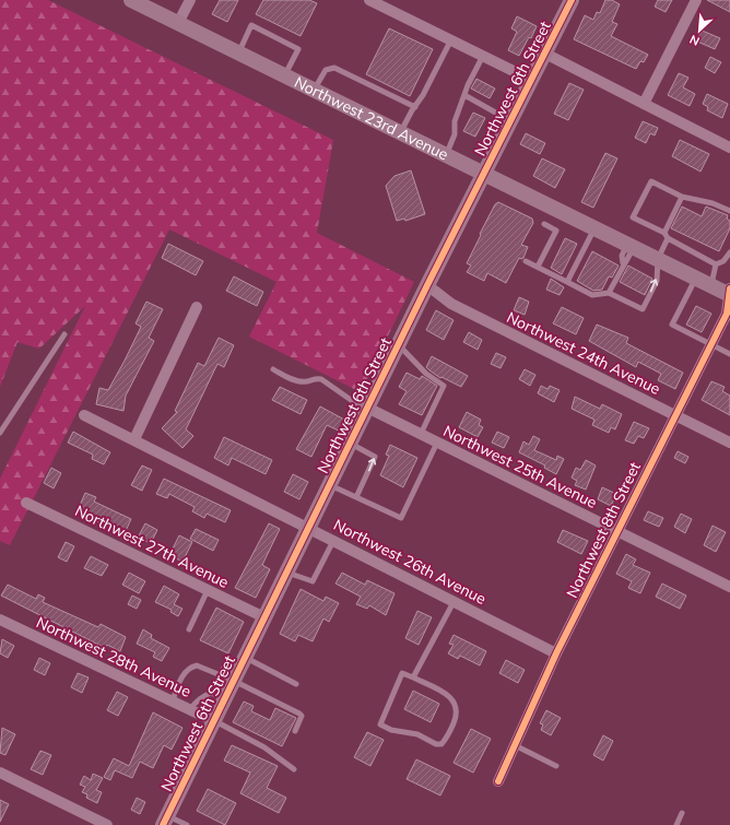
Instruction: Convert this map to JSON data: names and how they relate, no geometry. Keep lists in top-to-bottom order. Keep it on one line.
{"streets":{"main road":["Northwest 6th Street","Northwest 23rd Avenue"],"street":["Northwest 24th Avenue","Northwest 25th Avenue","Northwest 8th Street","Northwest 27th Avenue","Northwest 26th Avenue","Northwest 28th Avenue"]},"crossings":[["Northwest 6th Street","Northwest 23rd Avenue"],["Northwest 6th Street","Northwest 24th Avenue"],["Northwest 6th Street","Northwest 25th Avenue"],["Northwest 6th Street","Northwest 27th Avenue"],["Northwest 6th Street","Northwest 26th Avenue"],["Northwest 6th Street","Northwest 28th Avenue"],["Northwest 23rd Avenue","Northwest 8th Street"],["Northwest 24th Avenue","Northwest 8th Street"],["Northwest 25th Avenue","Northwest 8th Street"],["Northwest 8th Street","Northwest 26th Avenue"]],"north":"bottom left"}
